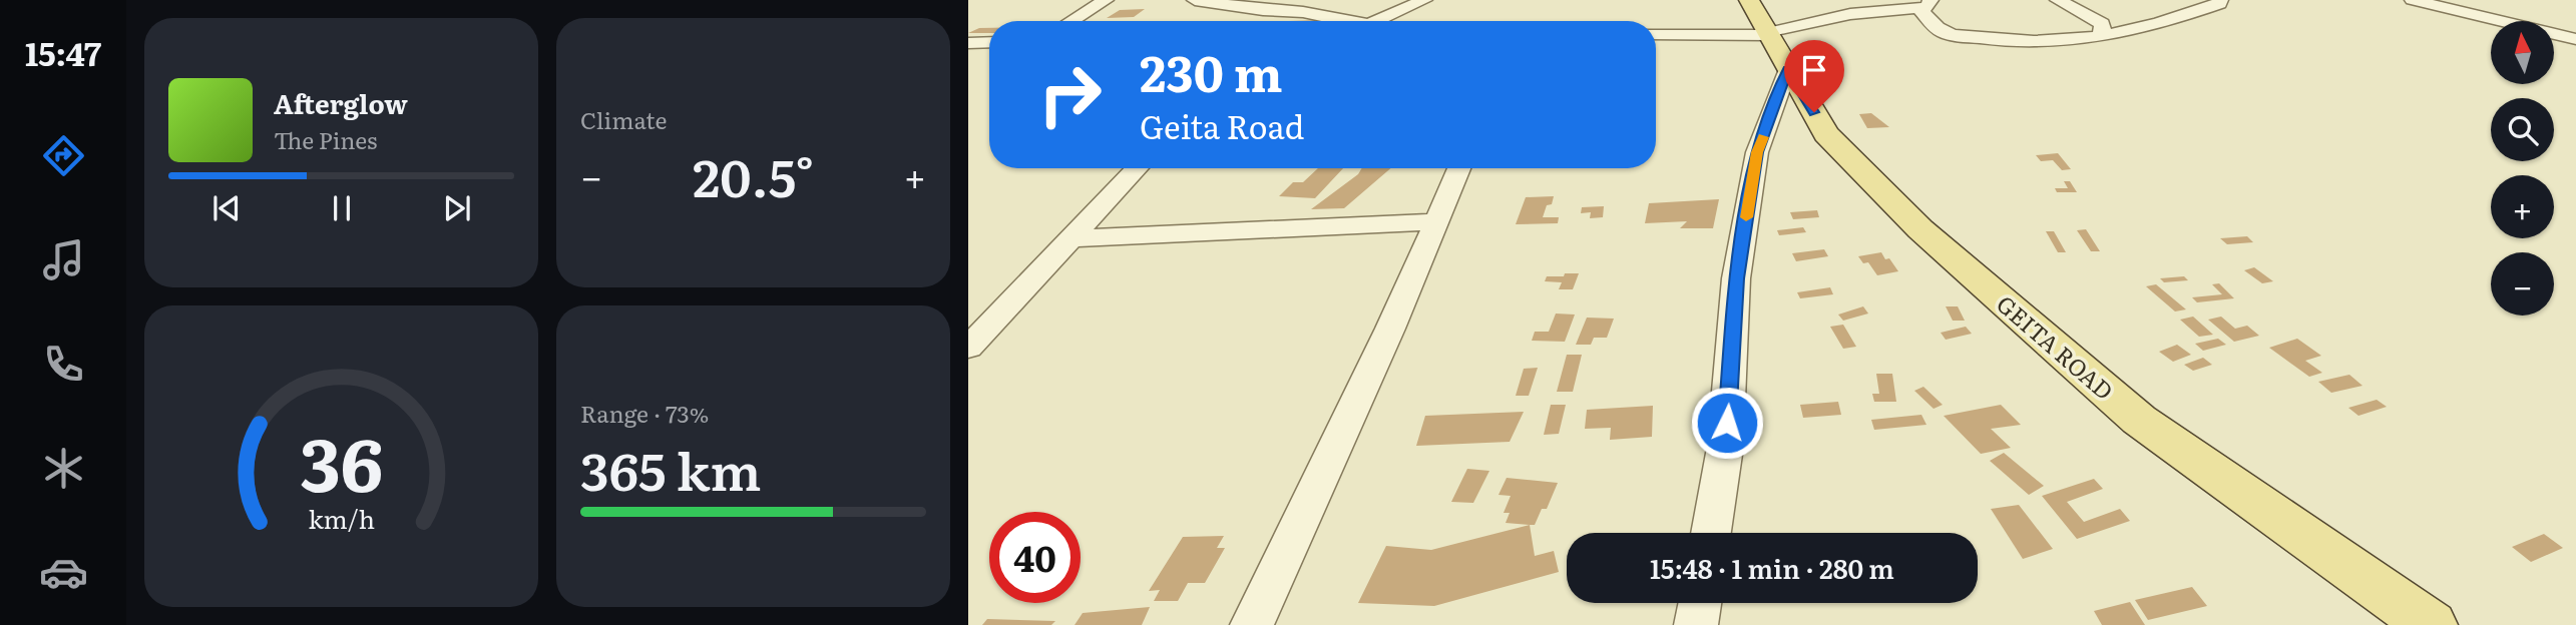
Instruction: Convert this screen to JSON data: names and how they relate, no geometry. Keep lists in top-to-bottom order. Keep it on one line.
{"streets":{"main road":["GEITA ROAD"]},"north":"top","page":{"tabs":"15:47","tile":["Climate",["Range · 73%","365 km"]],"map_buttons":["+","−"],"turn":["230 m","Geita Road"],"song":["Afterglow","The Pines"],"heat":["−","20.5°","+"],"limit":"40","trip":"15:48 · 1 min · 280 m","gauge":["36","km/h"]}}
